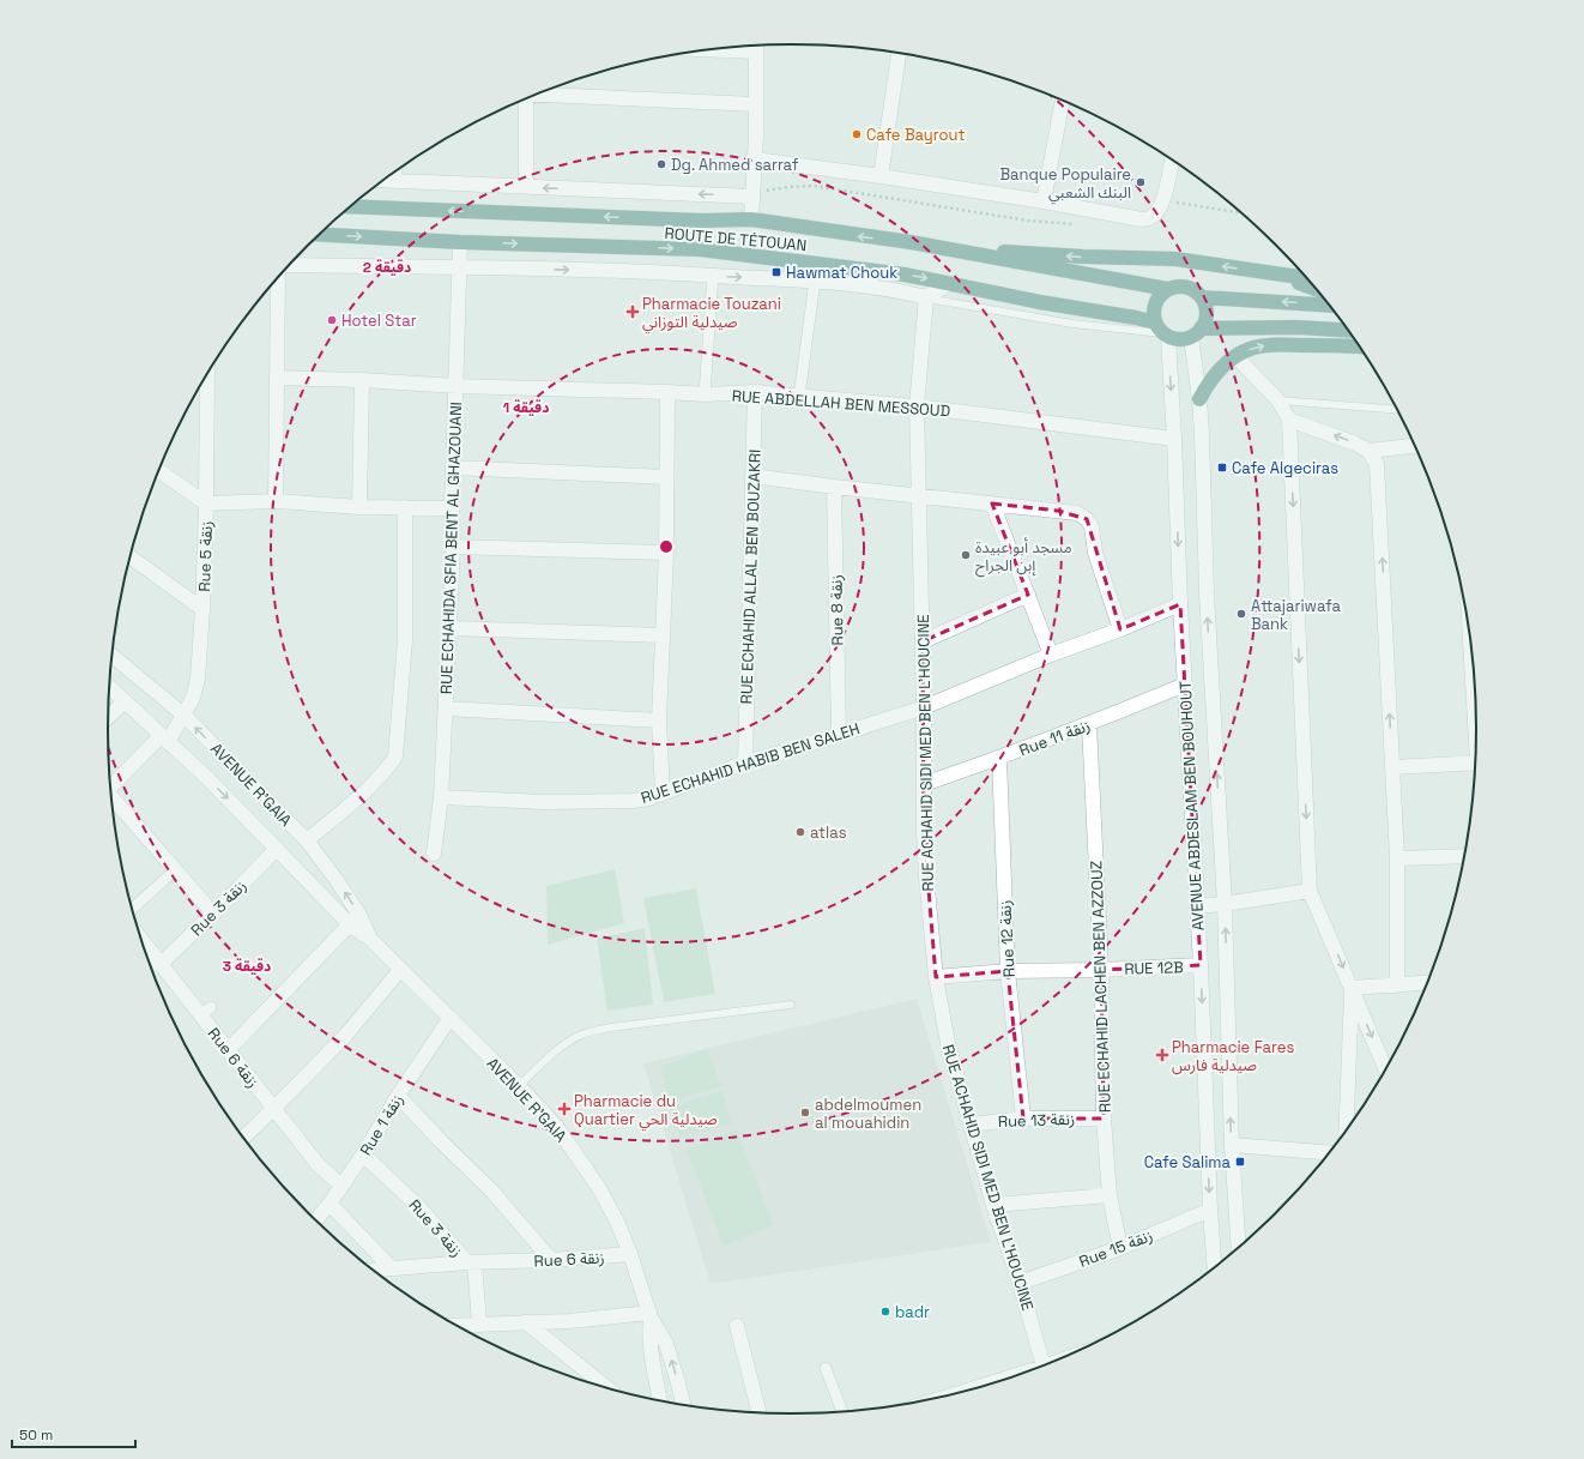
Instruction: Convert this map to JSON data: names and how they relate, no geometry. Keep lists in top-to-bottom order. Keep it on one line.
{"streets":{"highway":["ROUTE DE TÉTOUAN"],"street":["RUE ABDELLAH BEN MESSOUD","RUE ECHAHIDA SFIA BENT AL GHAZOUANI","Rue 5 زنقة","RUE ECHAHID ALLAL BEN BOUZAKRI","Rue 8 زنقة","Rue 11 زنقة","RUE ACHAHID SIDI MED BEN L'HOUCINE","RUE ECHAHID HABIB BEN SALEH","AVENUE R'GAIA","AVENUE ABDESLAM BEN BOUHOUT","Rue 3 زنقة","Rue 12 زنقة","RUE 12B","RUE ECHAHID LACHEN BEN AZZOUZ","Rue 6 زنقة","Rue 13 زنقة","Rue 1 زنقة","Rue 15 زنقة"]},"crossings":[["ROUTE DE TÉTOUAN","RUE ECHAHIDA SFIA BENT AL GHAZOUANI"],["ROUTE DE TÉTOUAN","AVENUE ABDESLAM BEN BOUHOUT"],["RUE ABDELLAH BEN MESSOUD","RUE ECHAHIDA SFIA BENT AL GHAZOUANI"],["RUE ABDELLAH BEN MESSOUD","RUE ECHAHID ALLAL BEN BOUZAKRI"],["RUE ABDELLAH BEN MESSOUD","RUE ACHAHID SIDI MED BEN L'HOUCINE"],["RUE ABDELLAH BEN MESSOUD","AVENUE ABDESLAM BEN BOUHOUT"],["RUE ECHAHIDA SFIA BENT AL GHAZOUANI","RUE ECHAHID HABIB BEN SALEH"],["Rue 5 زنقة","AVENUE R'GAIA"],["RUE ECHAHID ALLAL BEN BOUZAKRI","RUE ECHAHID HABIB BEN SALEH"],["Rue 8 زنقة","RUE ECHAHID HABIB BEN SALEH"],["Rue 11 زنقة","RUE ACHAHID SIDI MED BEN L'HOUCINE"],["Rue 11 زنقة","AVENUE ABDESLAM BEN BOUHOUT"],["Rue 11 زنقة","Rue 12 زنقة"],["Rue 11 زنقة","RUE ECHAHID LACHEN BEN AZZOUZ"],["RUE ACHAHID SIDI MED BEN L'HOUCINE","RUE ECHAHID HABIB BEN SALEH"],["RUE ACHAHID SIDI MED BEN L'HOUCINE","RUE 12B"],["RUE ACHAHID SIDI MED BEN L'HOUCINE","Rue 13 زنقة"],["RUE ACHAHID SIDI MED BEN L'HOUCINE","Rue 15 زنقة"],["RUE ECHAHID HABIB BEN SALEH","AVENUE ABDESLAM BEN BOUHOUT"],["AVENUE R'GAIA","Rue 3 زنقة"],["AVENUE R'GAIA","Rue 6 زنقة"],["AVENUE R'GAIA","Rue 1 زنقة"],["AVENUE ABDESLAM BEN BOUHOUT","RUE 12B"],["AVENUE ABDESLAM BEN BOUHOUT","Rue 15 زنقة"],["Rue 3 زنقة","Rue 6 زنقة"],["Rue 3 زنقة","Rue 1 زنقة"],["Rue 12 زنقة","RUE 12B"],["Rue 12 زنقة","Rue 13 زنقة"],["RUE 12B","RUE ECHAHID LACHEN BEN AZZOUZ"],["RUE ECHAHID LACHEN BEN AZZOUZ","Rue 13 زنقة"],["RUE ECHAHID LACHEN BEN AZZOUZ","Rue 15 زنقة"],["Rue 6 زنقة","Rue 1 زنقة"]],"places":{"other":["Cafe Bayrout","Dg. Ahmed sarraf","Banque Populaire البنك الشعبي","Hotel Star","مسجد أبو عبيدة إبن الجراح","Attajariwafa Bank","atlas","abdelmoumen al mouahidin","badr"],"transit":["Hawmat Chouk","Cafe Algeciras","Cafe Salima"],"health":["Pharmacie Touzani صيدلية التوزاني","Pharmacie Fares صيدلية فارس","Pharmacie du Quartier صيدلية الحي"]},"scale_bar":"50 m","rings":["2 دقيقة","1 دقيقة","3 دقيقة"]}
